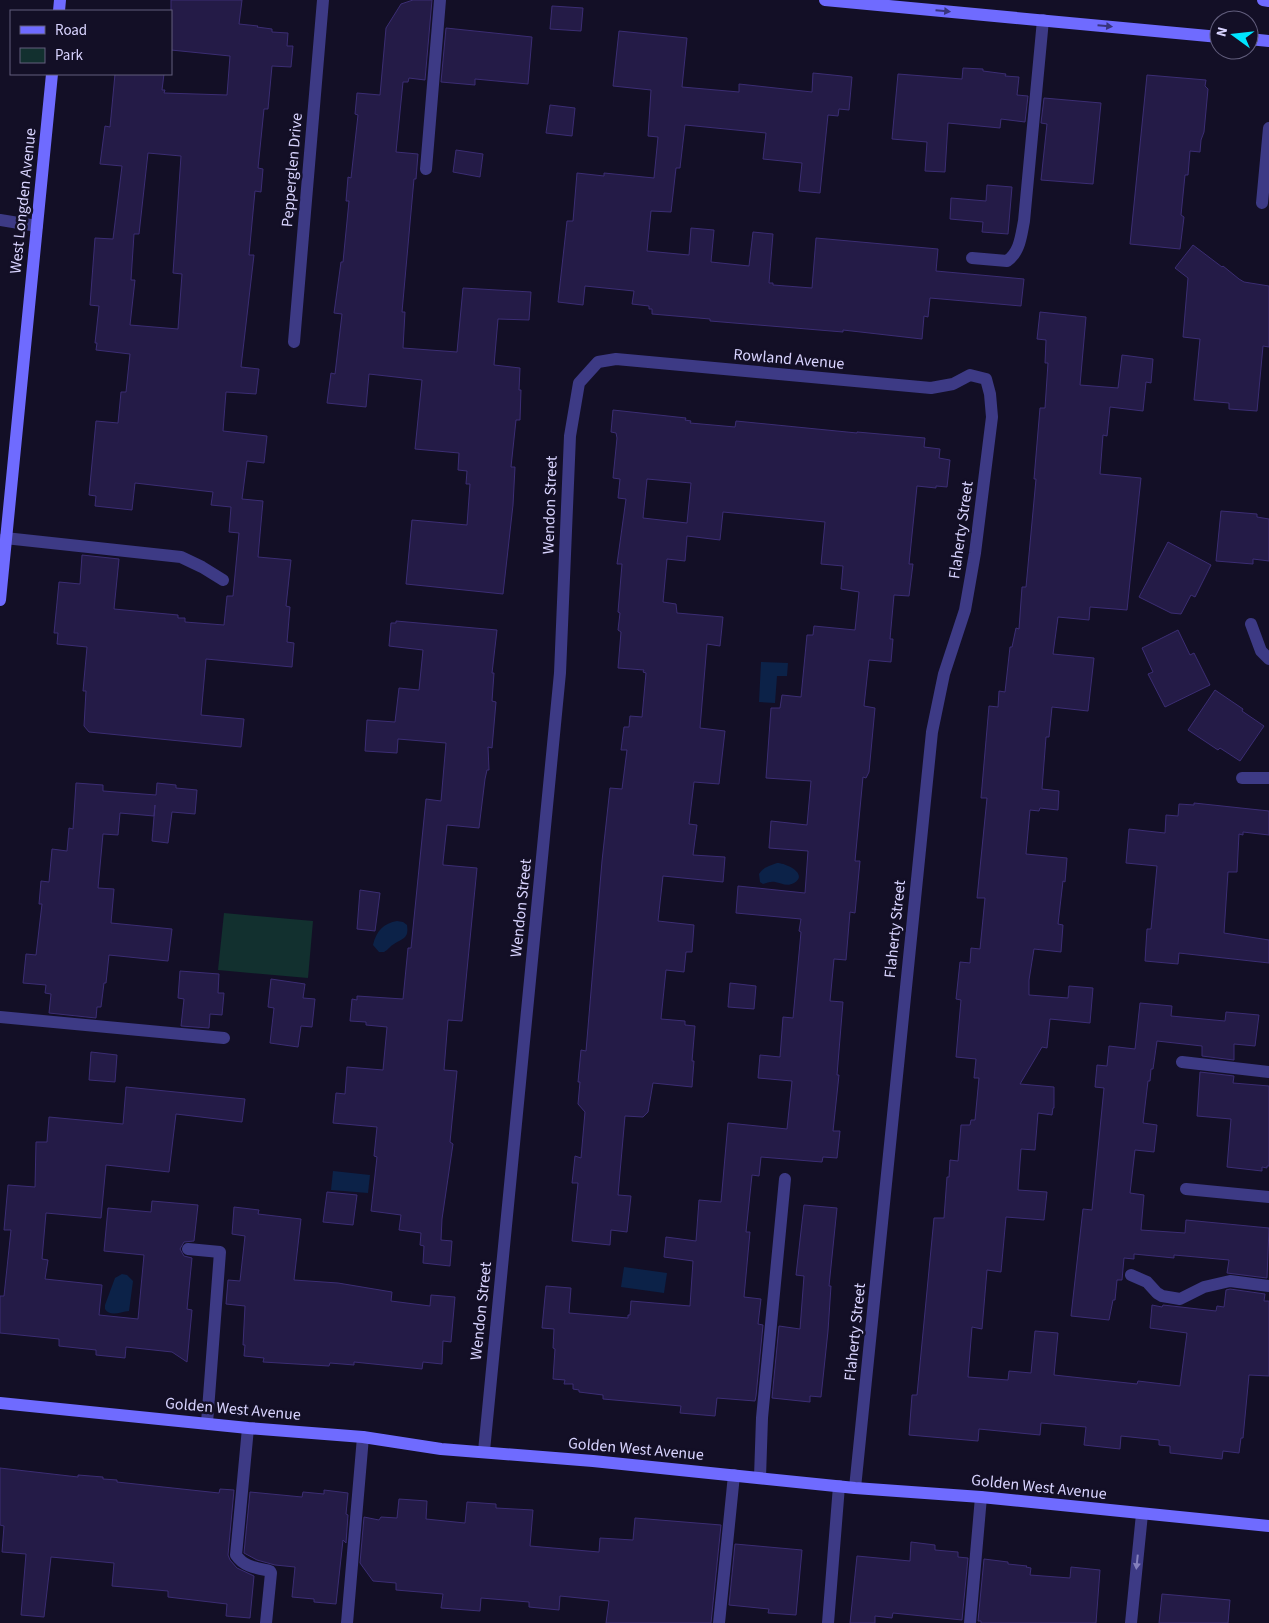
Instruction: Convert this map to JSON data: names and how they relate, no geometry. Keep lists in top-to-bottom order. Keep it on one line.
{"streets":{"street":["Pepperglen Drive","West Longden Avenue","Rowland Avenue","Wendon Street","Flaherty Street","Golden West Avenue"]},"crossings":[["Rowland Avenue","Wendon Street"],["Rowland Avenue","Flaherty Street"],["Wendon Street","Golden West Avenue"],["Flaherty Street","Golden West Avenue"]],"legend":["Road","Park"],"north":"left"}
